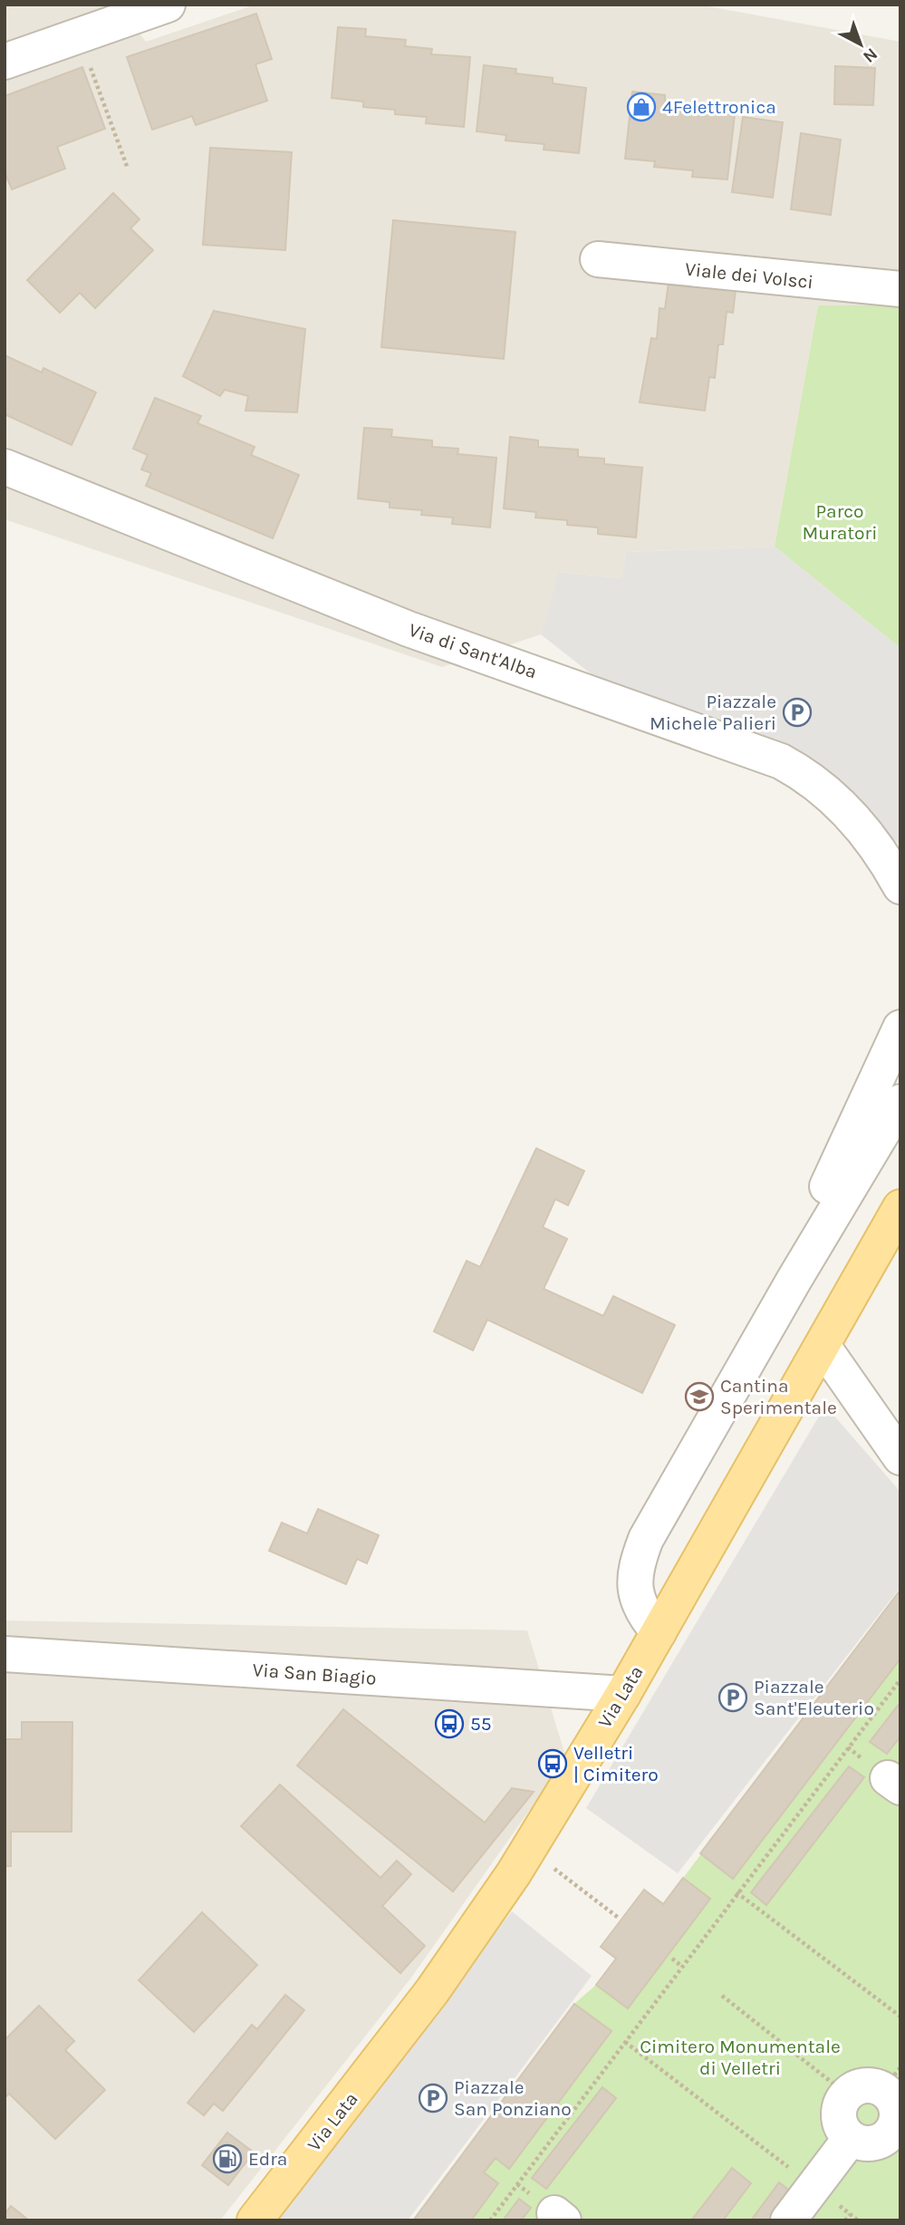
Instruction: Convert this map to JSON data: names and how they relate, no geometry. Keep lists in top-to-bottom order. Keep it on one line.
{"streets":{"main road":["Via Lata"],"street":["Viale dei Volsci","Via di Sant'Alba","Via San Biagio"]},"crossings":[["Via San Biagio","Via Lata"]],"parks":["Parco Muratori","Cimitero Monumentale di Velletri"],"places":{"shop":["4Felettronica"],"parking":["Piazzale Michele Palieri","Piazzale Sant'Eleuterio","Piazzale San Ponziano"],"school or university":["Cantina Sperimentale"],"bus stop":["55","Velletri | Cimitero"],"fuel station":["Edra"]},"north":"bottom right"}
